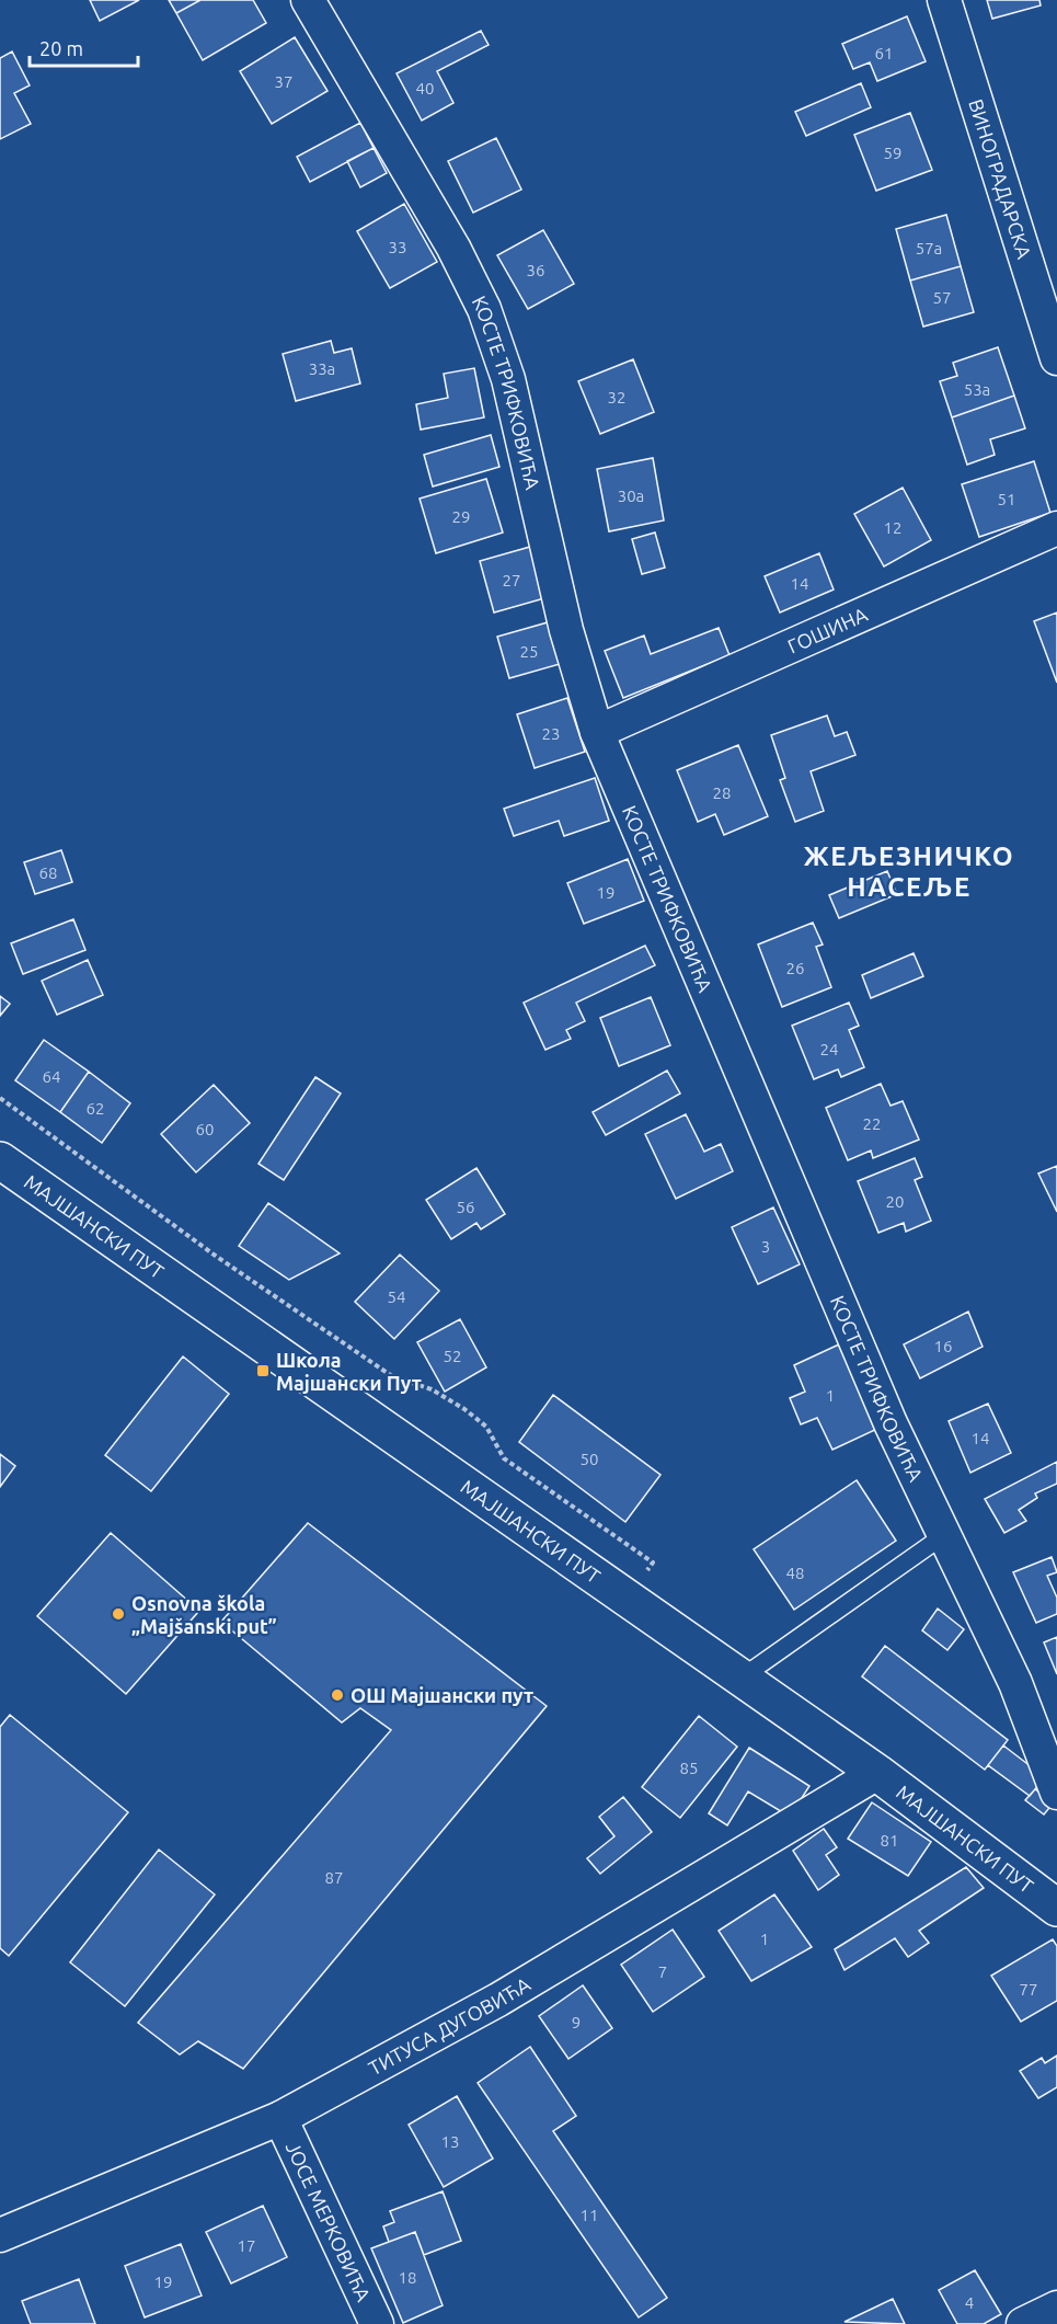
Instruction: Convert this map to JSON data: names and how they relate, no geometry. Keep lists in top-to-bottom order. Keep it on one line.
{"streets":{"street":["ВИНОГРАДАРСКА","КОСТЕ ТРИФКОВИЋА","ГОШИНА","МАЈШАНСКИ ПУТ","ТИТУСА ДУГОВИЋА","ЈОСЕ МЕРКОВИЋА"]},"crossings":[["КОСТЕ ТРИФКОВИЋА","ГОШИНА"],["МАЈШАНСКИ ПУТ","ТИТУСА ДУГОВИЋА"],["ТИТУСА ДУГОВИЋА","ЈОСЕ МЕРКОВИЋА"]],"districts":["ЖЕЉЕЗНИЧКО НАСЕЉЕ"],"places":{"transit":["Школа Мајшански Пут"],"other":["Osnovna škola „Majšanski put”","ОШ Мајшански пут"]},"house_numbers":["61","37","40","59","33","57a","36","57","33a","53a","32","30a","51","29","12","27","14","25","23","28","68","19","26","24","64","62","22","60","20","56","3","54","16","52","1","14","50","48","85","81","87","1","7","77","9","13","11","17","18","19","4"],"scale_bar":"20 m"}
